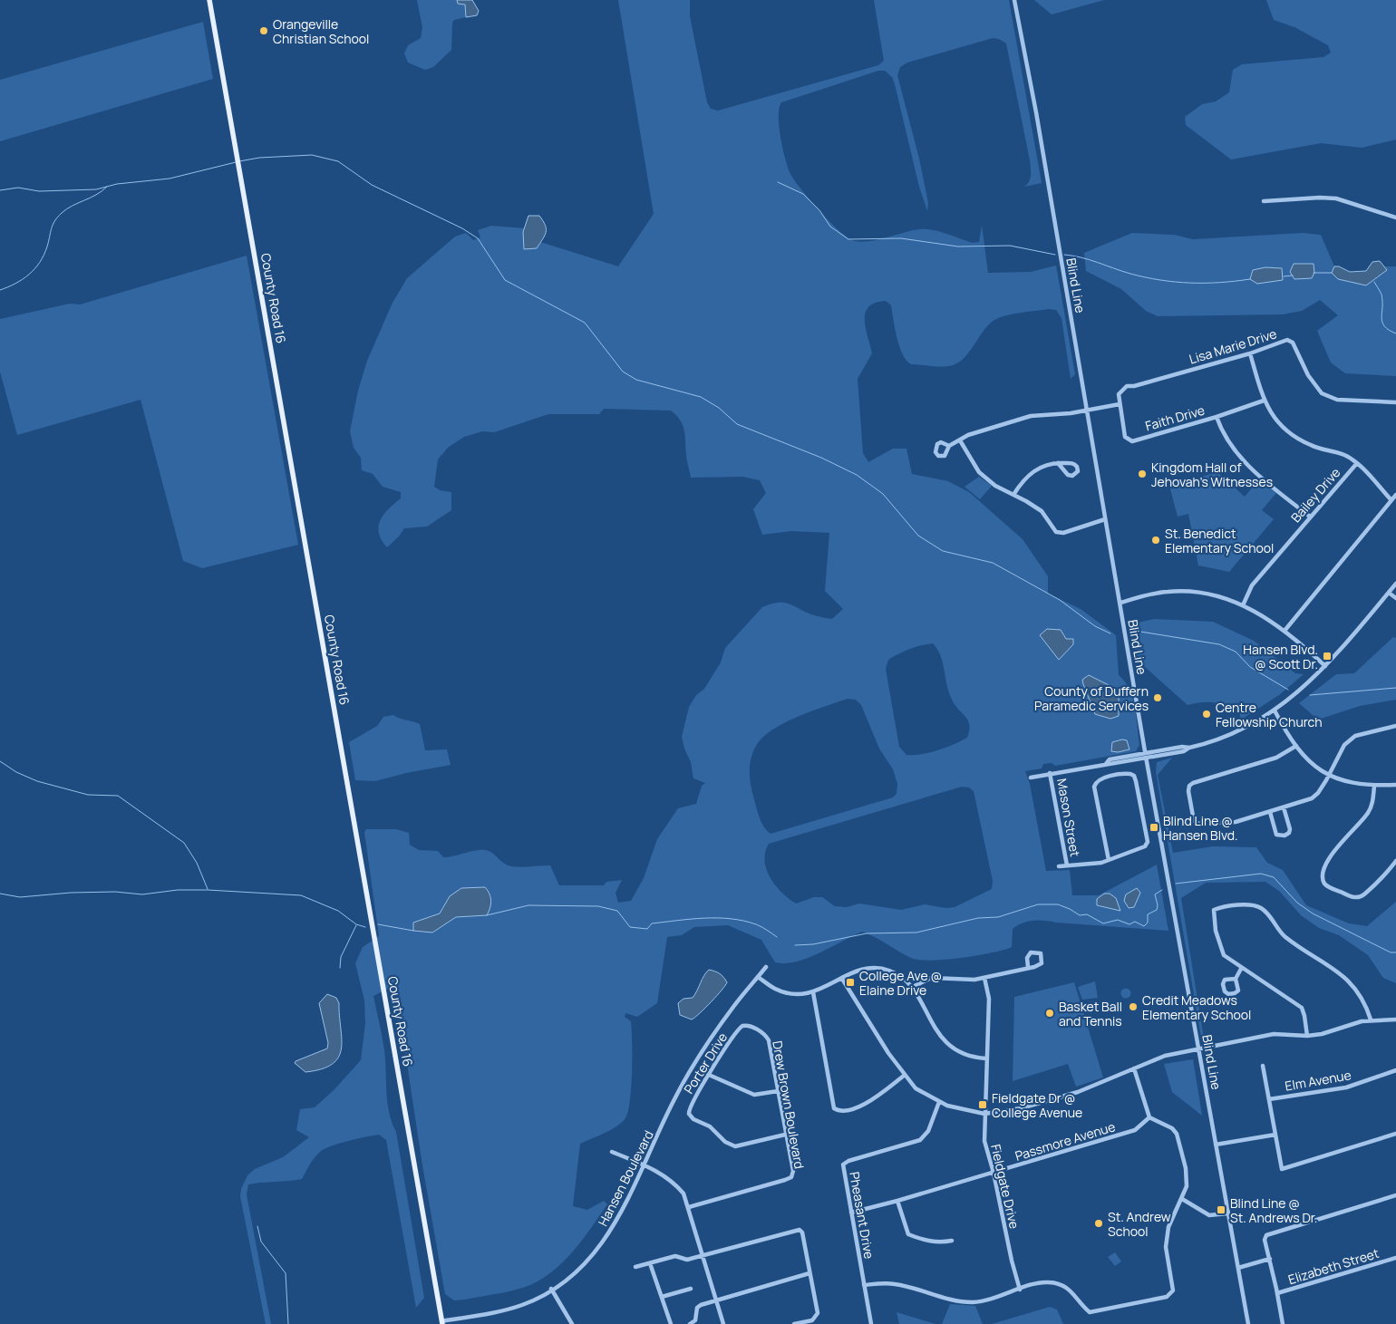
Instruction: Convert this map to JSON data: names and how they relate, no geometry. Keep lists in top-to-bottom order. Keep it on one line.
{"streets":{"main road":["County Road 16"],"street":["Blind Line","Lisa Marie Drive","Faith Drive","Bailey Drive","Mason Street","Porter Drive","Elm Avenue","Drew Brown Boulevard","Passmore Avenue","Hansen Boulevard","Fieldgate Drive","Pheasant Drive","Elizabeth Street"]},"crossings":[["County Road 16","Hansen Boulevard"],["Lisa Marie Drive","Faith Drive"],["Porter Drive","Drew Brown Boulevard"],["Passmore Avenue","Fieldgate Drive"],["Passmore Avenue","Pheasant Drive"]],"places":{"other":["Orangeville Christian School","Kingdom Hall of Jehovah's Witnesses","St. Benedict Elementary School","County of Duffern Paramedic Services","Centre Fellowship Church","Credit Meadows Elementary School","Basket Ball and Tennis","St. Andrew School"],"transit":["Hansen Blvd. @ Scott Dr.","Blind Line @ Hansen Blvd.","College Ave @ Elaine Drive","Fieldgate Dr @ College Avenue","Blind Line @ St. Andrews Dr."]}}
